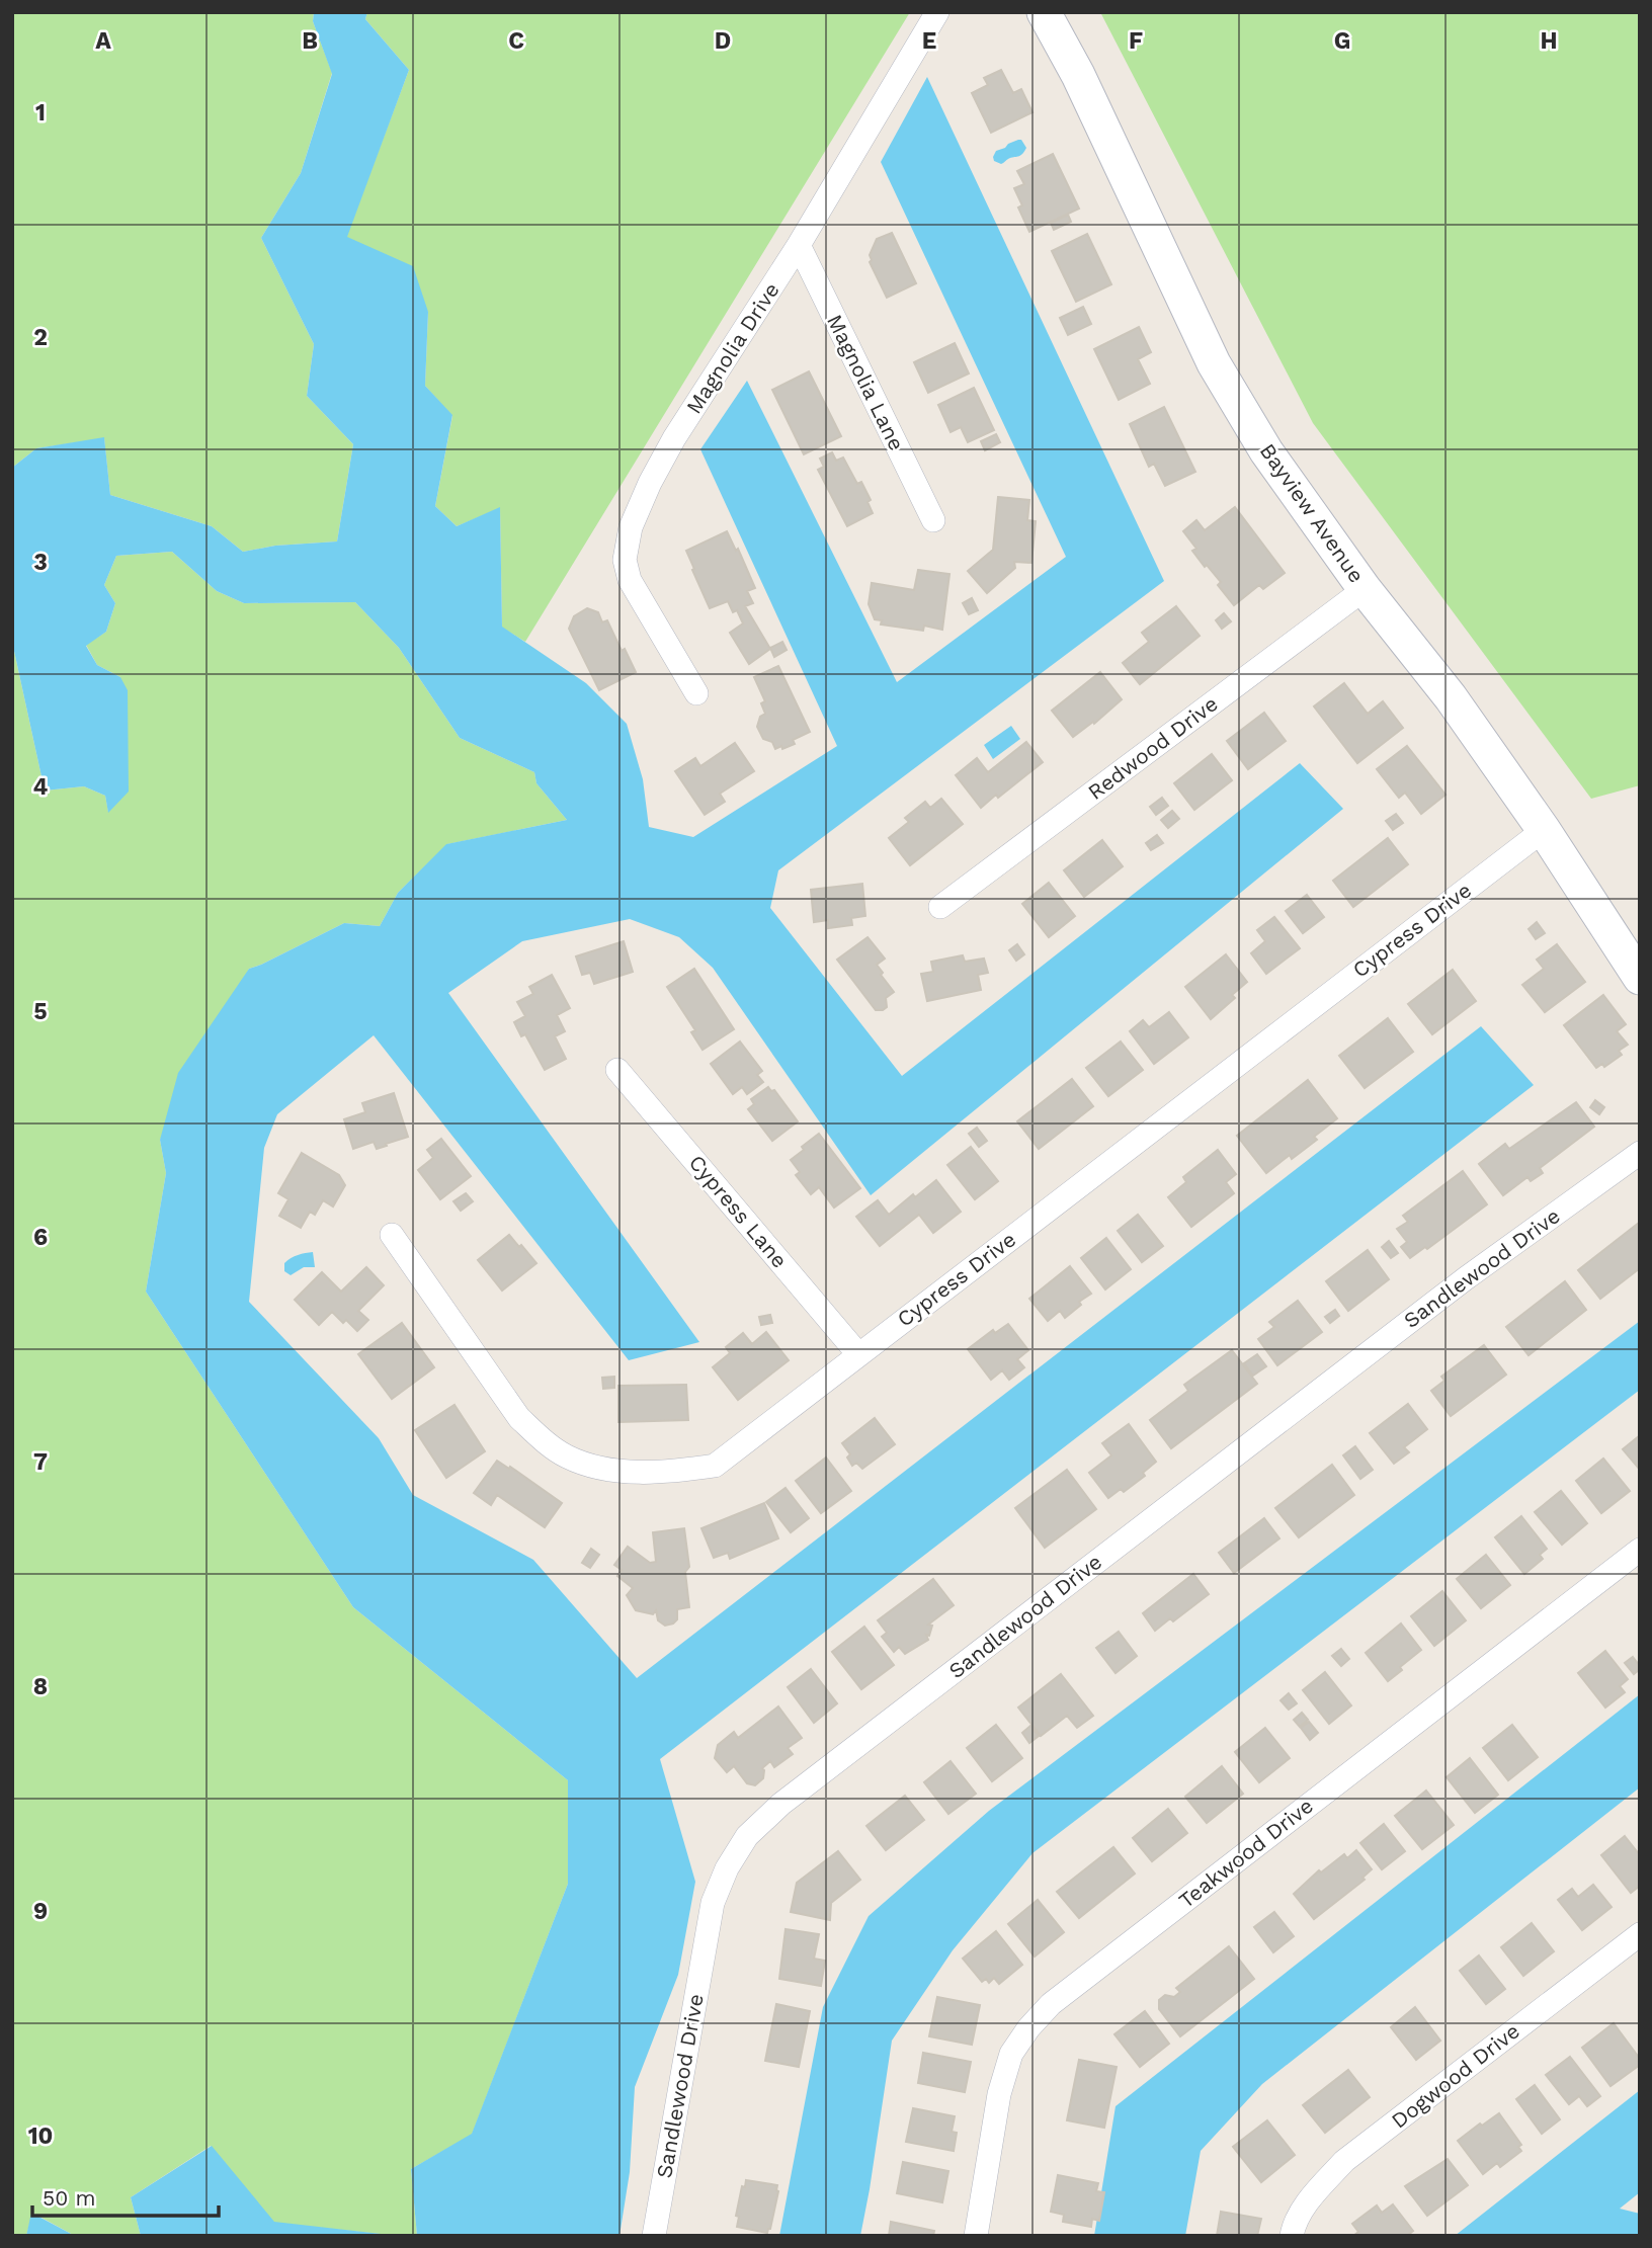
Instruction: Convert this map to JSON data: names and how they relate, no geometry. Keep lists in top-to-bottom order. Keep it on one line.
{"streets":{"main road":["Bayview Avenue"],"street":["Magnolia Drive","Magnolia Lane","Redwood Drive","Cypress Drive","Cypress Lane","Sandlewood Drive","Teakwood Drive","Dogwood Drive"]},"crossings":[["Magnolia Drive","Magnolia Lane"],["Bayview Avenue","Redwood Drive"],["Bayview Avenue","Cypress Drive"],["Cypress Drive","Cypress Lane"]],"scale_bar":"50 m","grid":{"columns":["A","B","C","D","E","F","G","H"],"rows":["1","2","3","4","5","6","7","8","9","10"]}}
